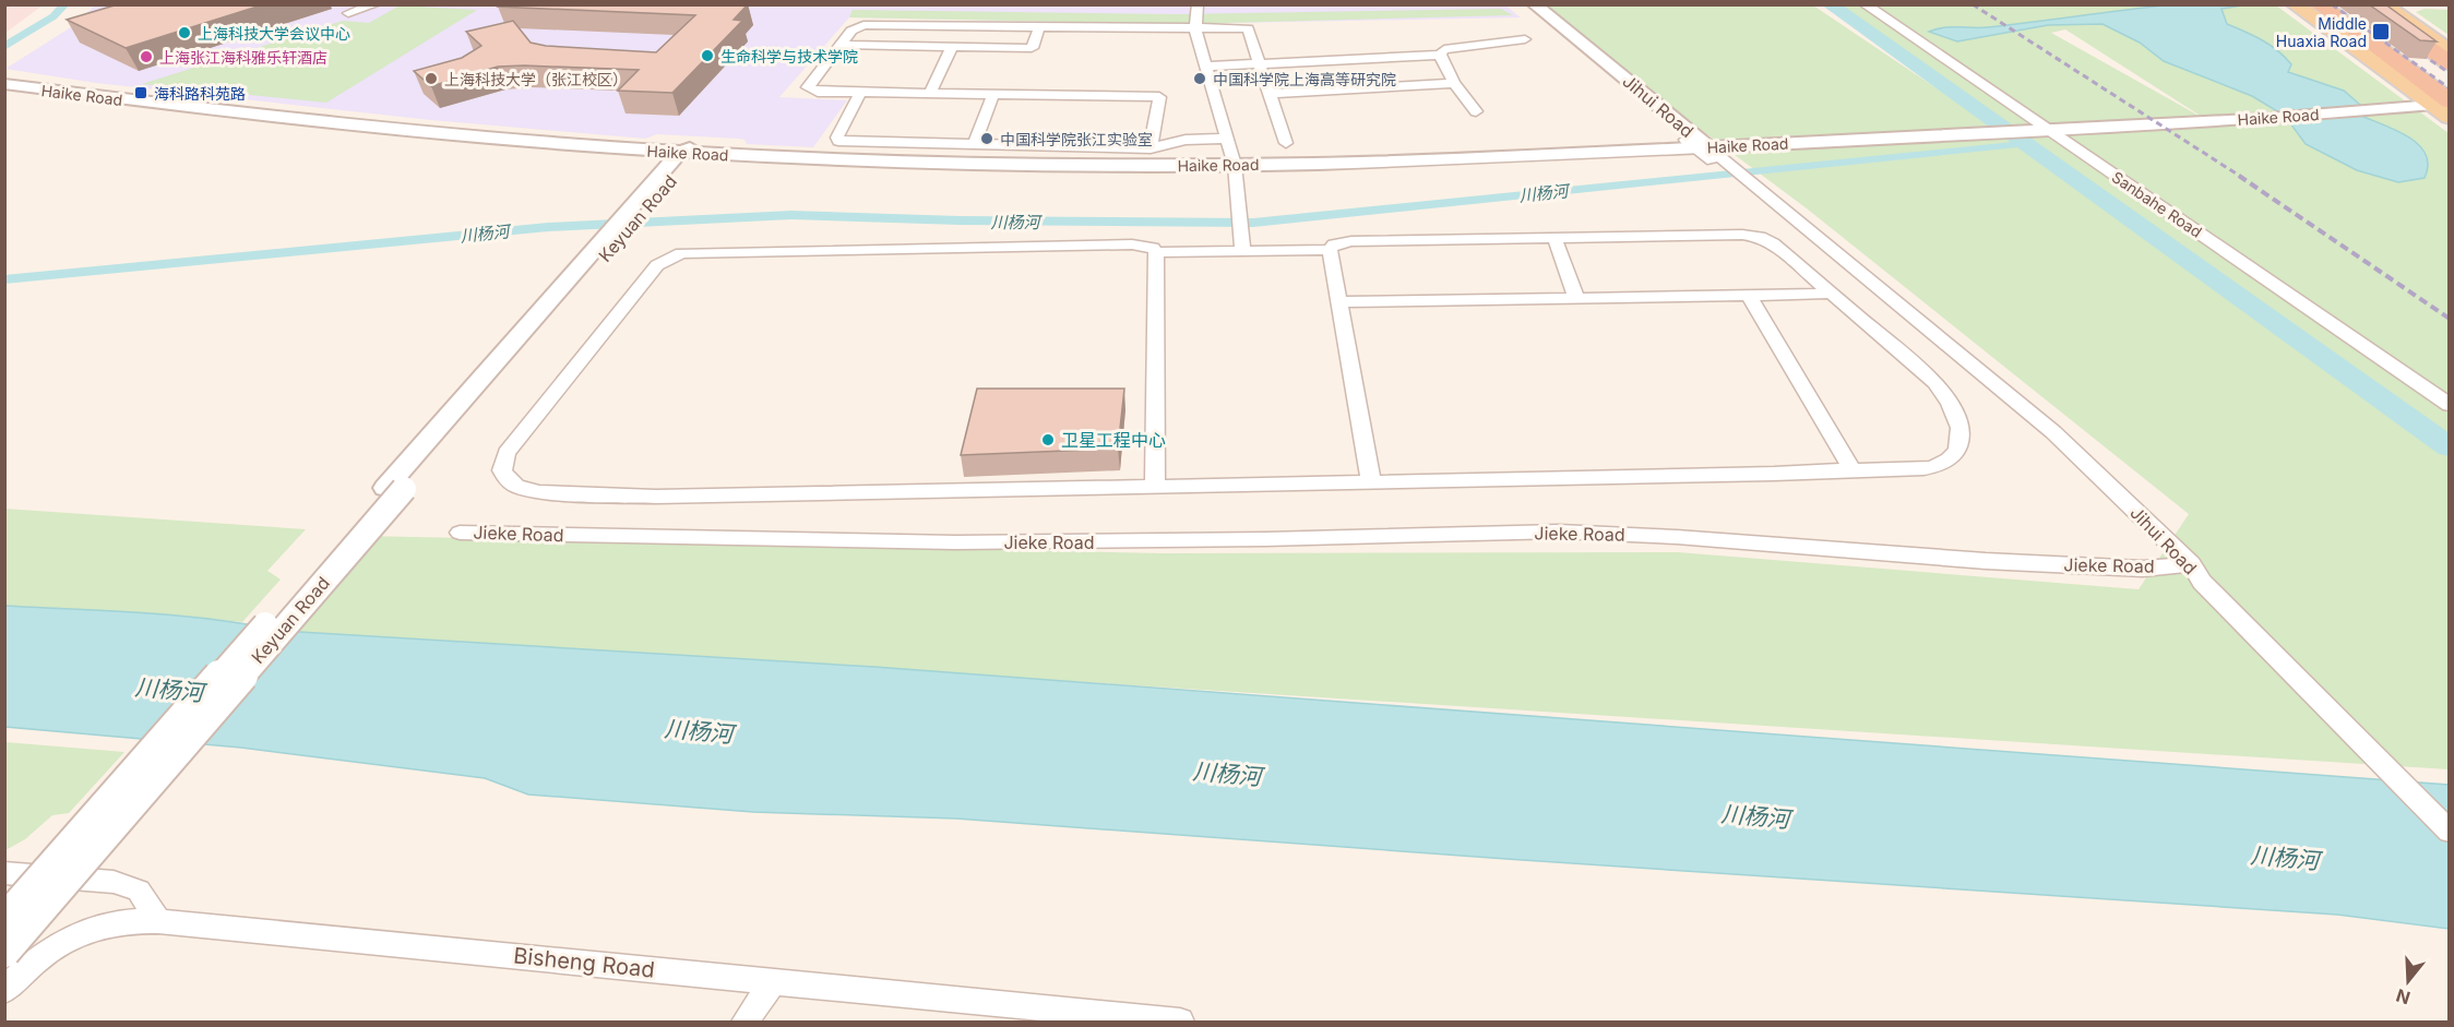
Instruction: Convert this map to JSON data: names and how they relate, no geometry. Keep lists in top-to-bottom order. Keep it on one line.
{"streets":{"street":["Haike Road","Jihui Road","Sanbahe Road","Keyuan Road","Jieke Road","Bisheng Road"]},"crossings":[["Haike Road","Jihui Road"],["Haike Road","Sanbahe Road"],["Haike Road","Keyuan Road"],["Jihui Road","Jieke Road"]],"water":["川杨河"],"places":{"transit":["Middle Huaxia Road","海科路科苑路"],"other":["上海科技大学会议中心","生命科学与技术学院","上海张江海科雅乐轩酒店","上海科技大学（张江校区）","中国科学院上海高等研究院","中国科学院张江实验室","卫星工程中心"]},"north":"bottom"}
